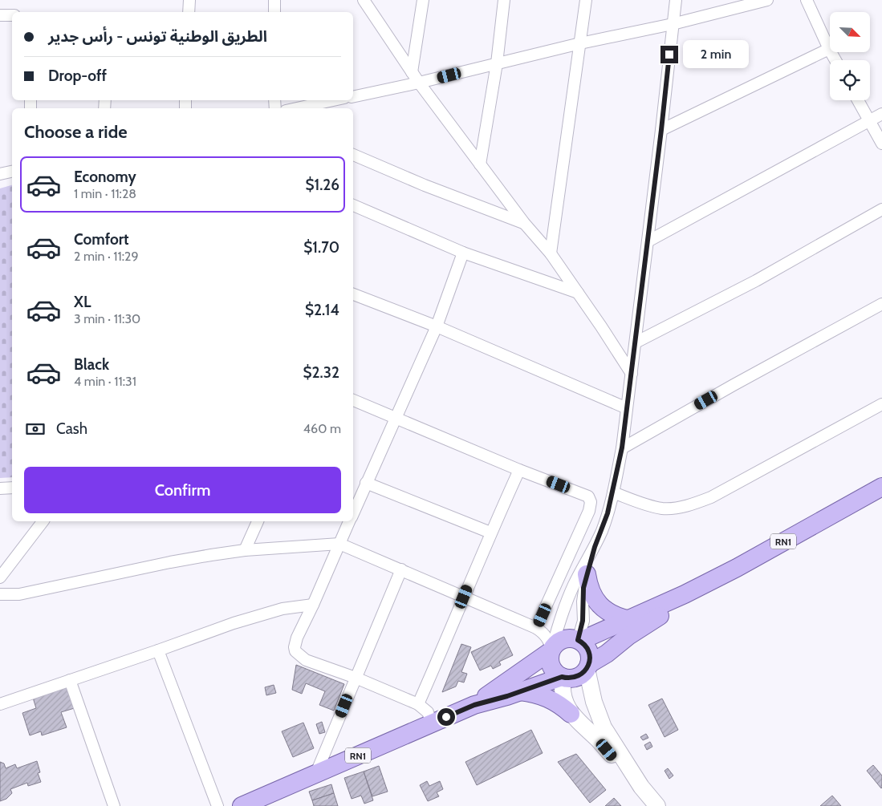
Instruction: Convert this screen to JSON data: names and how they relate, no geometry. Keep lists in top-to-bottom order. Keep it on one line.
{"streets":{"main road":["RN1"]},"north":"bottom right","page":{"banner":["الطريق الوطنية تونس - رأس جدير","Drop-off"],"bubble":"2 min","heading":"Choose a ride","list":[{"name":"Economy","note":"1 min · 11:28","value":"$1.26"},{"name":"Comfort","note":"2 min · 11:29","value":"$1.70"},{"name":"XL","note":"3 min · 11:30","value":"$2.14"},{"name":"Black","note":"4 min · 11:31","value":"$2.32"}],"pay":["Cash","460 m"],"buttons":"Confirm"}}
